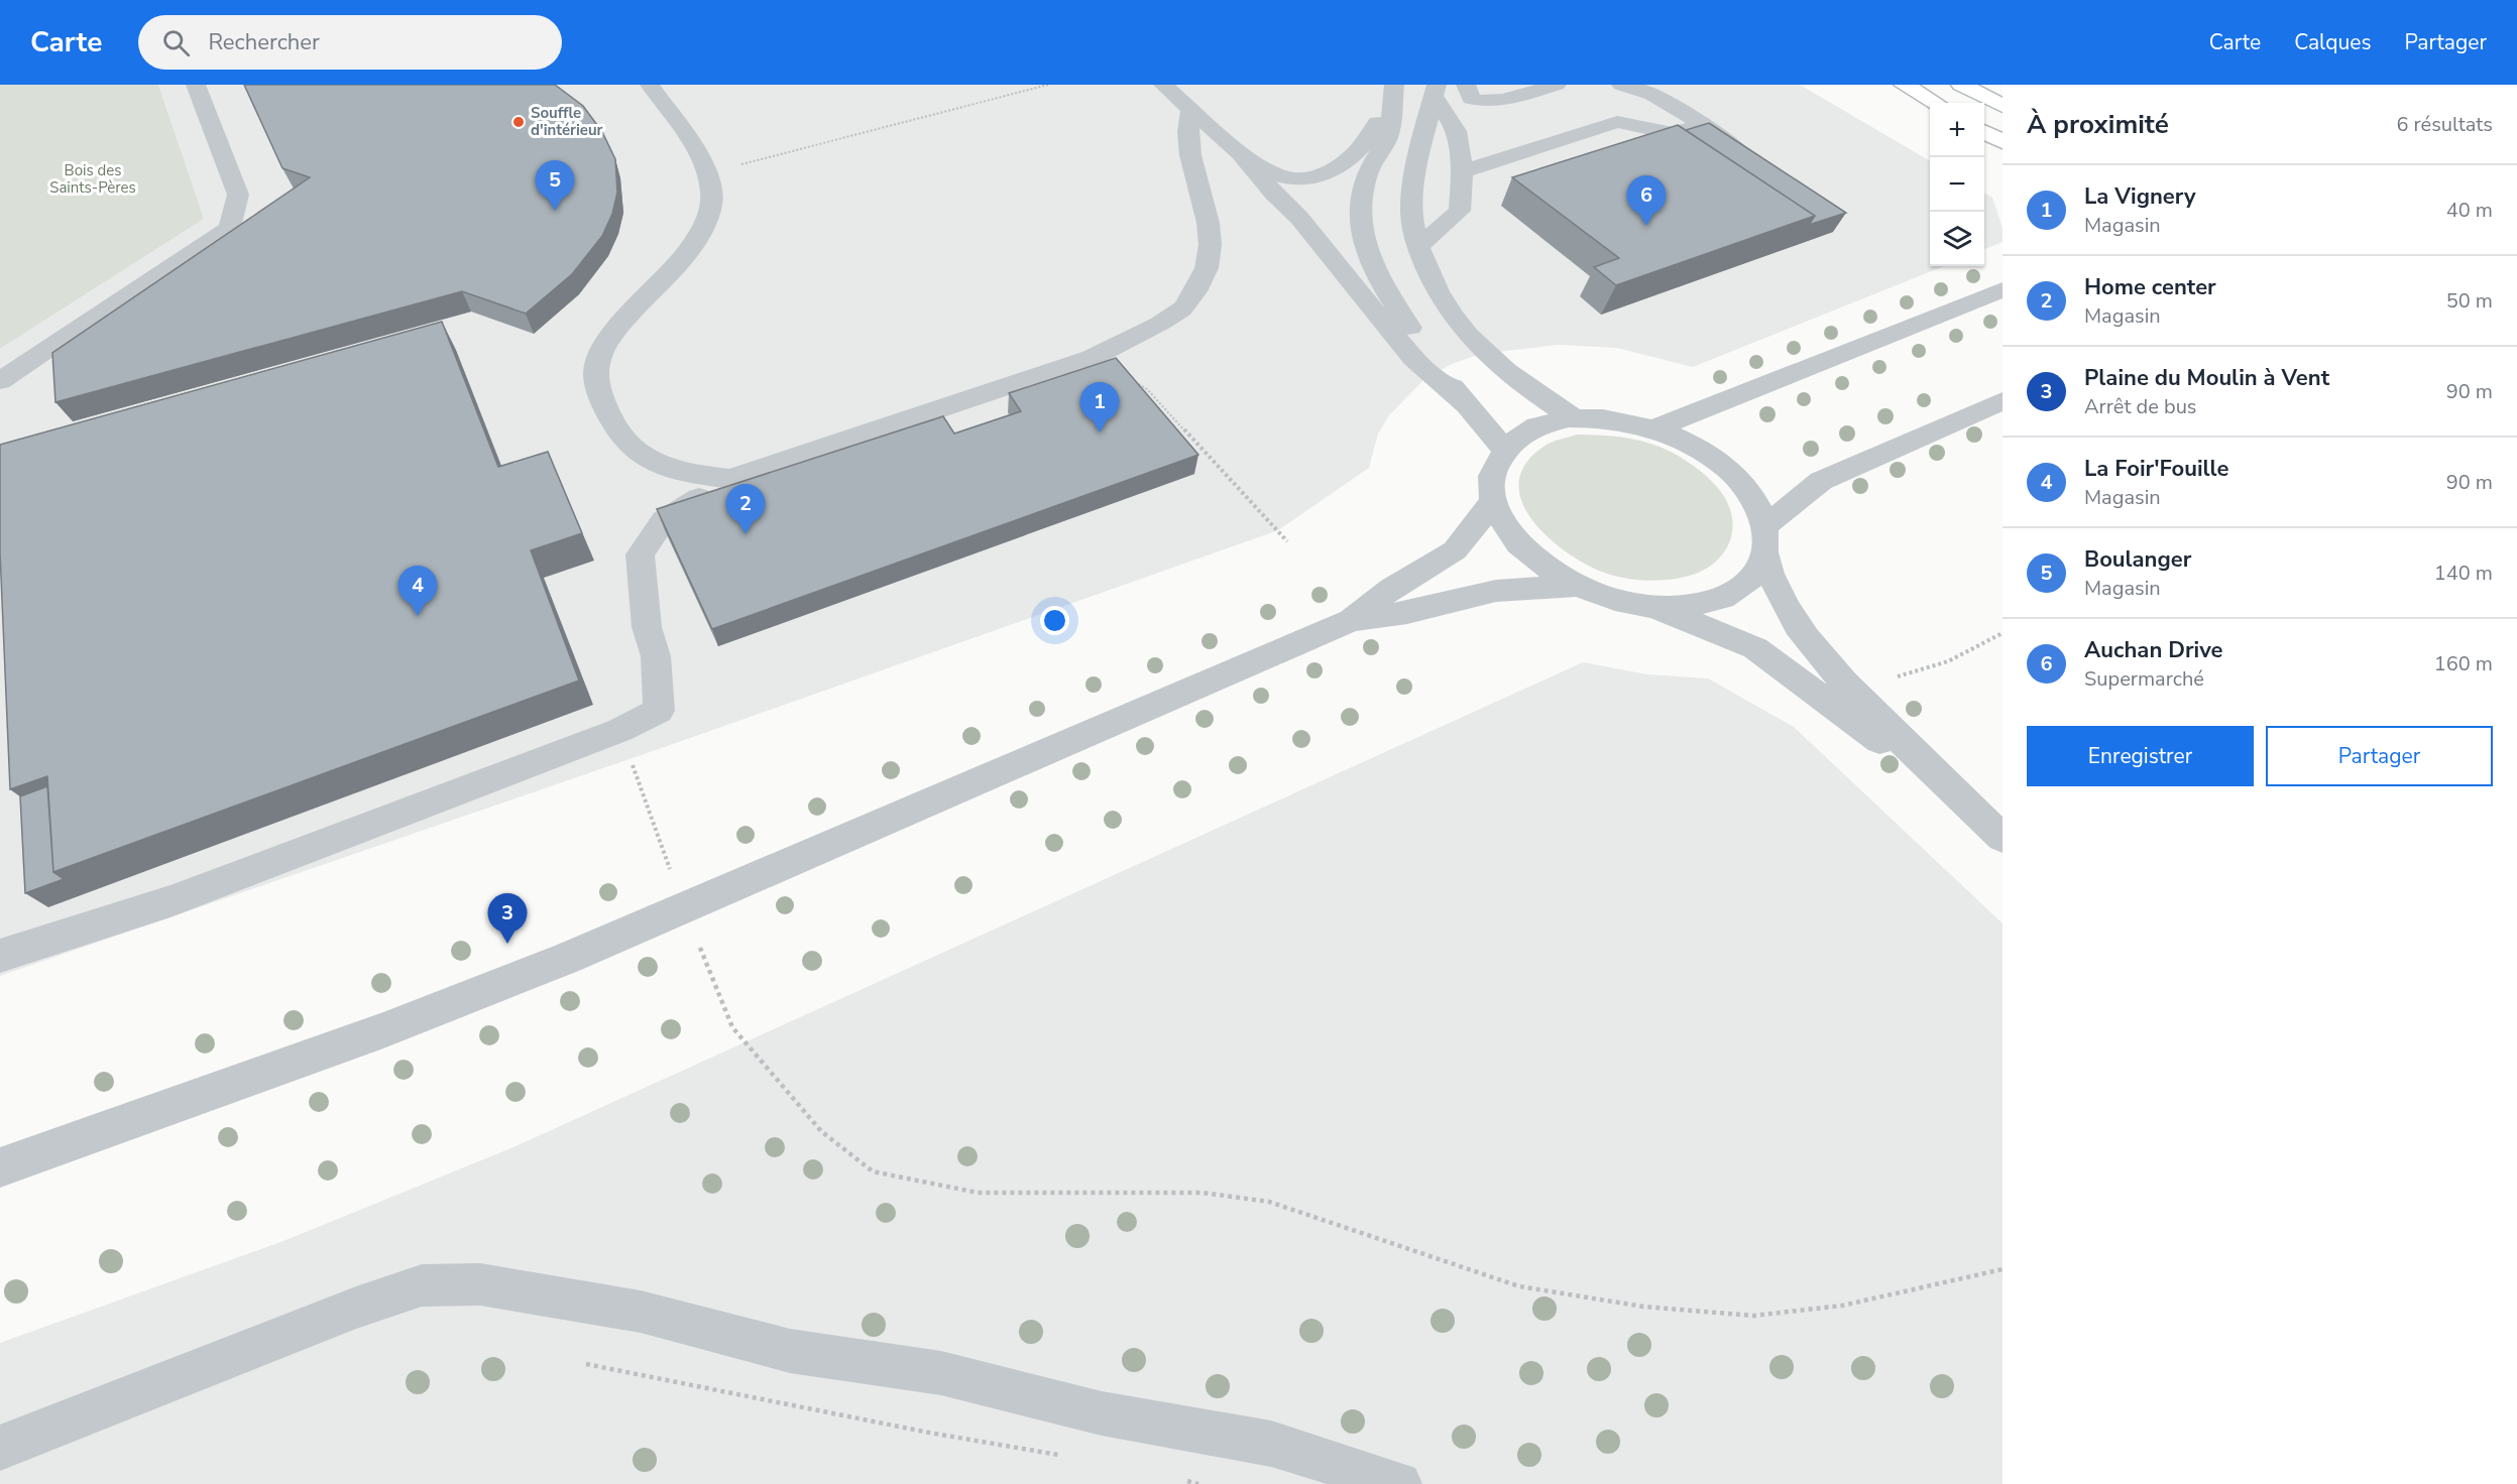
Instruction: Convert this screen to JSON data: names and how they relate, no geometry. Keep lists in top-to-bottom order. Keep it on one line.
{"parks":["Bois des Saints-Pères"],"places":["Souffle d'intérieur"],"page":{"header":"Carte","search":"Rechercher","nav":["Carte","Calques","Partager"],"heading":["À proximité","6 résultats"],"map_buttons":["+","−"],"pins":["5","6","1","2","4","3"],"list":[{"mark":"1","name":"La Vignery","note":"Magasin","value":"40 m"},{"mark":"2","name":"Home center","note":"Magasin","value":"50 m"},{"mark":"3","name":"Plaine du Moulin à Vent","note":"Arrêt de bus","value":"90 m"},{"mark":"4","name":"La Foir'Fouille","note":"Magasin","value":"90 m"},{"mark":"5","name":"Boulanger","note":"Magasin","value":"140 m"},{"mark":"6","name":"Auchan Drive","note":"Supermarché","value":"160 m"}],"buttons":["Enregistrer","Partager"]}}
